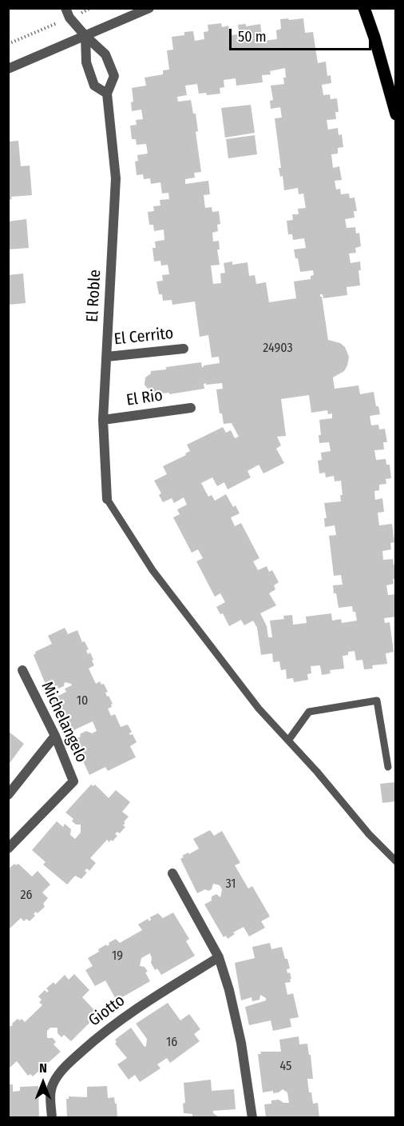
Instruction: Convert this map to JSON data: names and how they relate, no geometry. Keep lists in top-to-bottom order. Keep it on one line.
{"streets":{"street":["El Roble","El Cerrito","El Rio","Michelangelo","Giotto"]},"crossings":[["El Roble","El Cerrito"],["El Roble","El Rio"]],"house_numbers":["24903","10","31","26","19","16","45"],"scale_bar":"50 m","north":"top"}
